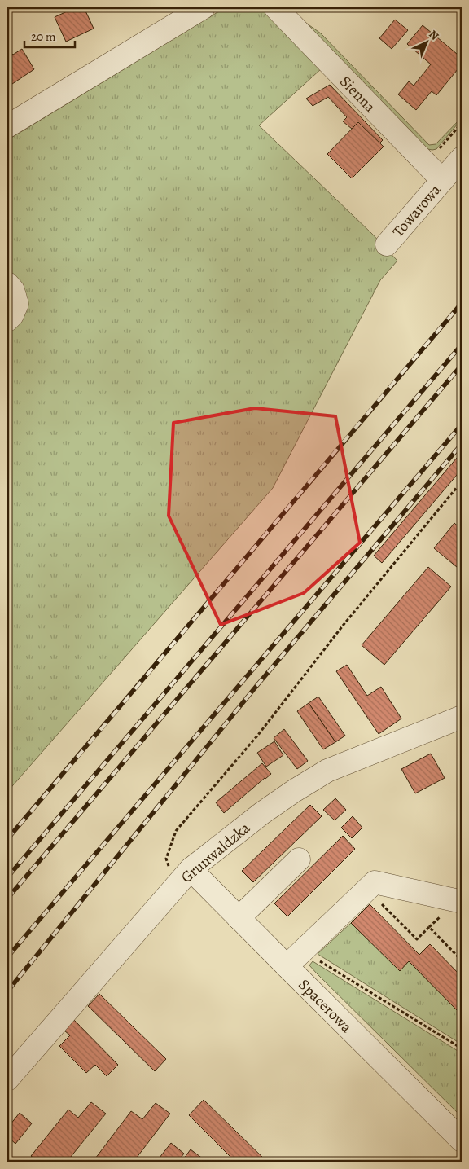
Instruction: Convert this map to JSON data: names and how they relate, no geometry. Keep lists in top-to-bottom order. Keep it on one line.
{"streets":{"street":["Sienna","Towarowa","Grunwaldzka","Spacerowa"]},"crossings":[["Sienna","Towarowa"],["Grunwaldzka","Spacerowa"]],"scale_bar":"20 m","north":"top right"}
